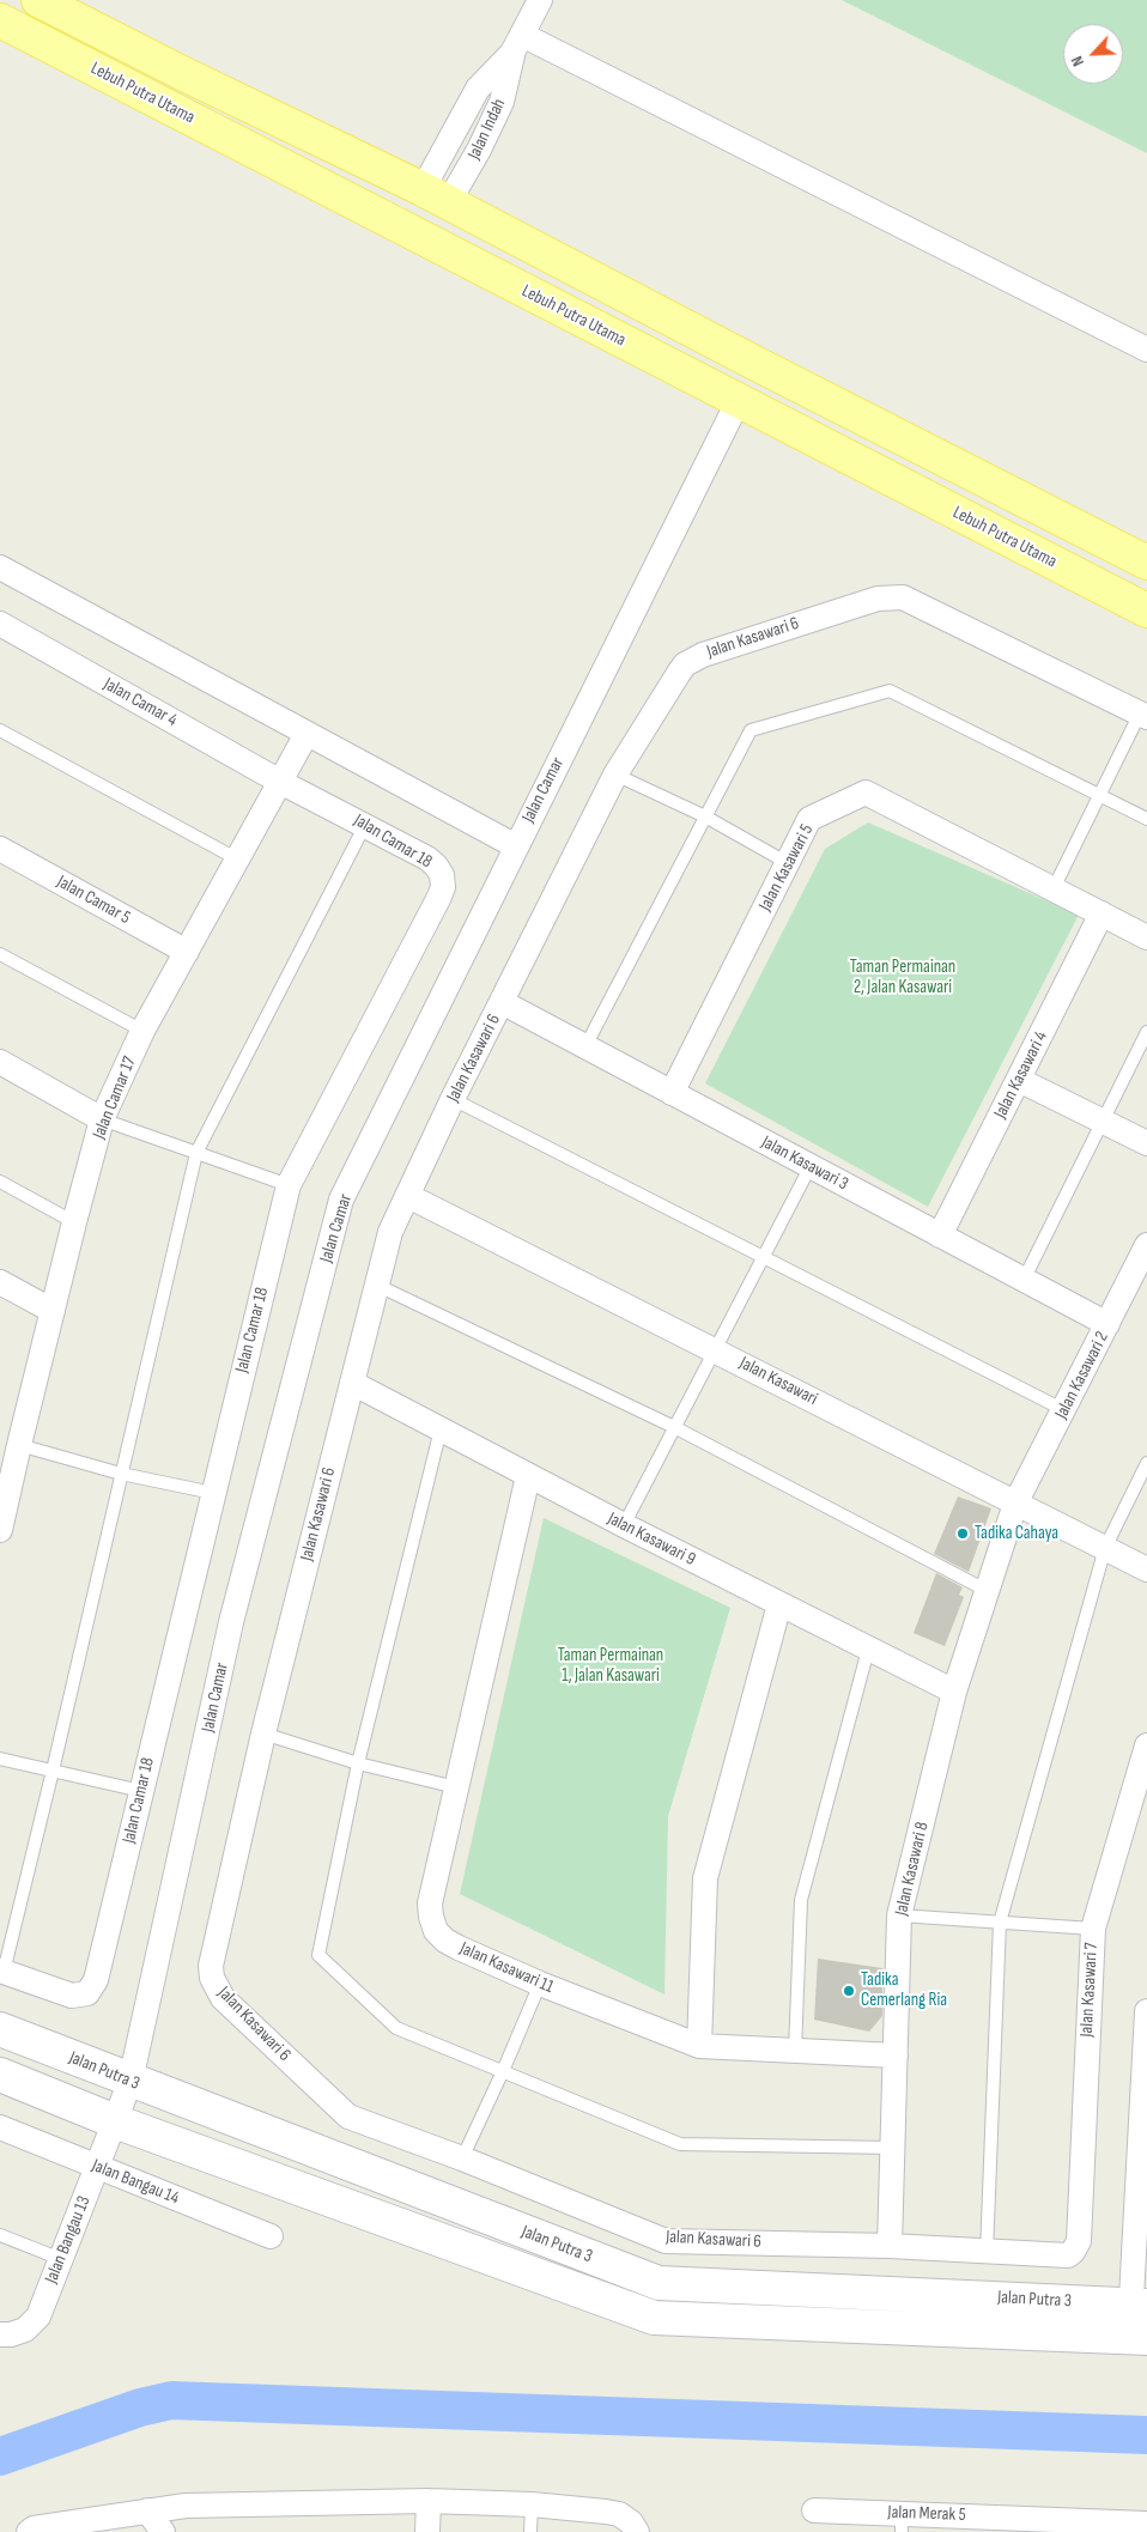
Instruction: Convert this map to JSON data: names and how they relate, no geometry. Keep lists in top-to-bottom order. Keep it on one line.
{"streets":{"main road":["Lebuh Putra Utama"],"street":["Jalan Indah","Jalan Kasawari 6","Jalan Camar 4","Jalan Camar","Jalan Camar 18","Jalan Kasawari 5","Jalan Camar 5","Jalan Kasawari 4","Jalan Camar 17","Jalan Kasawari 3","Jalan Kasawari 2","Jalan Kasawari","Jalan Kasawari 9","Jalan Kasawari 8","Jalan Kasawari 11","Jalan Kasawari 7","Jalan Putra 3","Jalan Bangau 14","Jalan Bangau 13","Jalan Merak 5"]},"crossings":[["Lebuh Putra Utama","Jalan Indah"],["Lebuh Putra Utama","Jalan Camar"],["Jalan Kasawari 6","Jalan Kasawari 3"],["Jalan Kasawari 6","Jalan Kasawari"],["Jalan Kasawari 6","Jalan Kasawari 9"],["Jalan Kasawari 6","Jalan Kasawari 8"],["Jalan Kasawari 6","Jalan Kasawari 7"],["Jalan Camar 4","Jalan Camar 18"],["Jalan Camar 4","Jalan Camar 17"],["Jalan Camar","Jalan Putra 3"],["Jalan Camar","Jalan Bangau 13"],["Jalan Camar 18","Jalan Camar 17"],["Jalan Kasawari 5","Jalan Kasawari 4"],["Jalan Kasawari 5","Jalan Kasawari 3"],["Jalan Camar 5","Jalan Camar 17"],["Jalan Kasawari 4","Jalan Kasawari 3"],["Jalan Kasawari 3","Jalan Kasawari 2"],["Jalan Kasawari 2","Jalan Kasawari"],["Jalan Kasawari 2","Jalan Kasawari 8"],["Jalan Kasawari","Jalan Kasawari 8"],["Jalan Kasawari 9","Jalan Kasawari 8"],["Jalan Kasawari 9","Jalan Kasawari 11"],["Jalan Kasawari 8","Jalan Kasawari 11"],["Jalan Putra 3","Jalan Bangau 13"],["Jalan Bangau 14","Jalan Bangau 13"]],"parks":["Taman Permainan 2, Jalan Kasawari","Taman Permainan 1, Jalan Kasawari"],"places":["Tadika Cahaya","Tadika Cemerlang Ria"],"north":"bottom left"}
